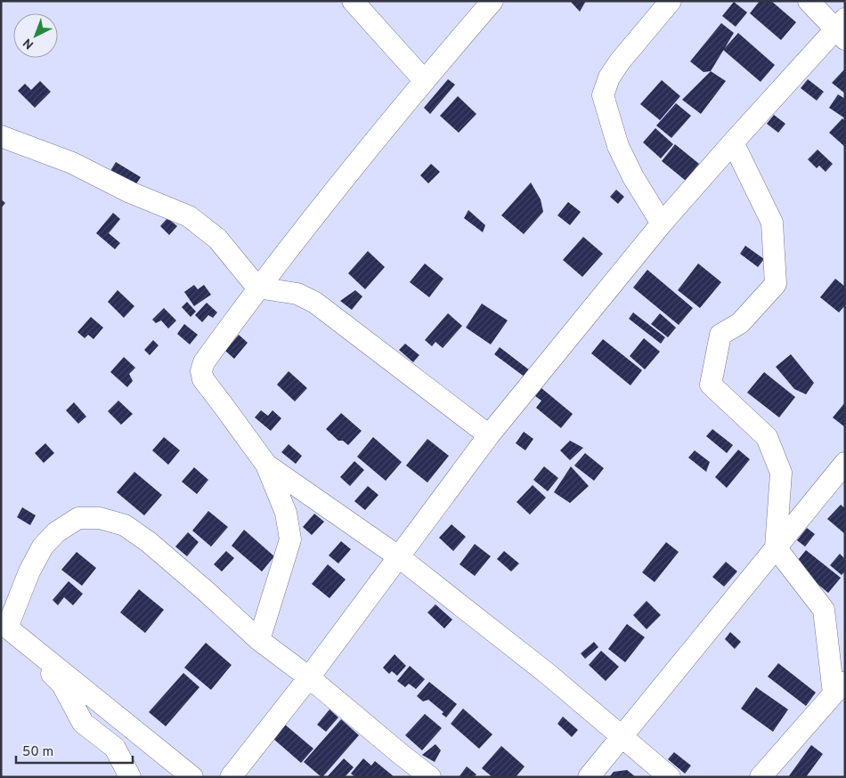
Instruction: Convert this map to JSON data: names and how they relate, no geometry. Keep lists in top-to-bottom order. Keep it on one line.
{"scale_bar":"50 m","north":"bottom left"}
